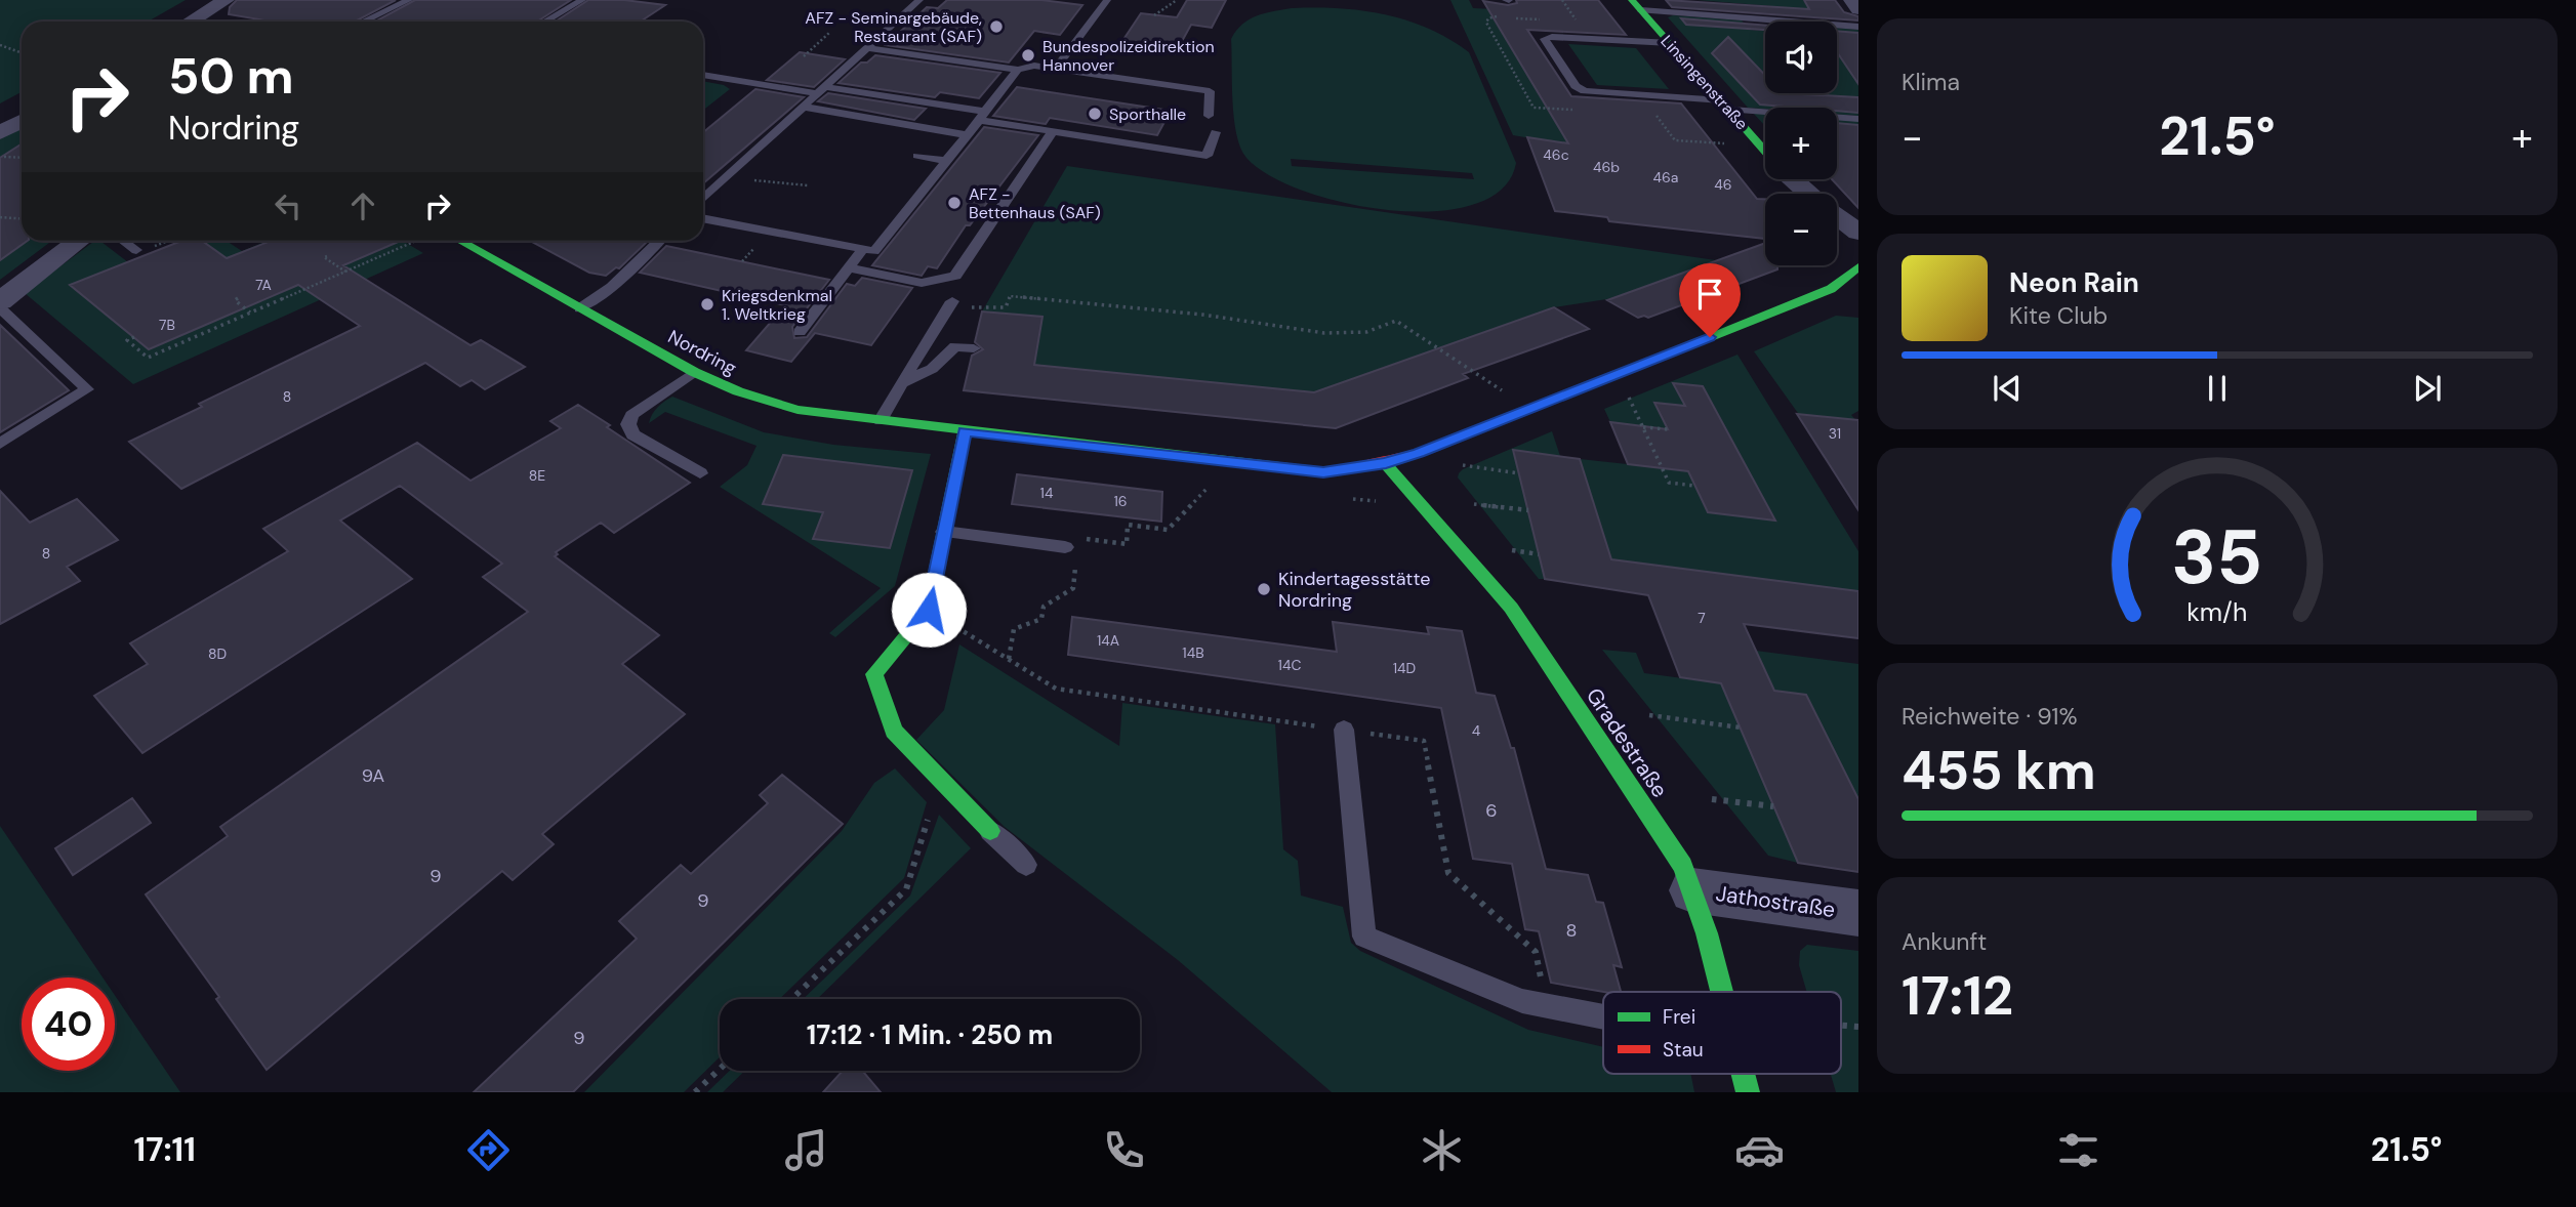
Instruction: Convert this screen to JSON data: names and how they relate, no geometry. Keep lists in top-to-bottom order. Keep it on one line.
{"streets":{"street":["Linsingenstraße","Nordring","Gradestraße","Jathostraße"]},"crossings":[["Nordring","Gradestraße"],["Gradestraße","Jathostraße"]],"places":["AFZ - Seminargebäude, Restaurant (SAF)","Bundespolizeidirektion Hannover","Sporthalle","AFZ - Bettenhaus (SAF)","Kriegsdenkmal 1. Weltkrieg","Kindertagesstätte Nordring"],"house_numbers":["46c","46b","46a","46","7A","7B","8","31","8E","14","16","8","7","14A","14B","8D","14C","14D","4","9A","6","9","9","8","9"],"legend":["Frei","Stau"],"page":{"tile":["Klima",["Reichweite · 91%","455 km"],["Ankunft","17:12"]],"map_buttons":["+","−"],"turn":["50 m","Nordring"],"heat":["−","21.5°","+"],"song":["Neon Rain","Kite Club"],"limit":"40","trip":"17:12 · 1 Min. · 250 m","tabs":["17:11","21.5°"],"gauge":["35","km/h"]}}
